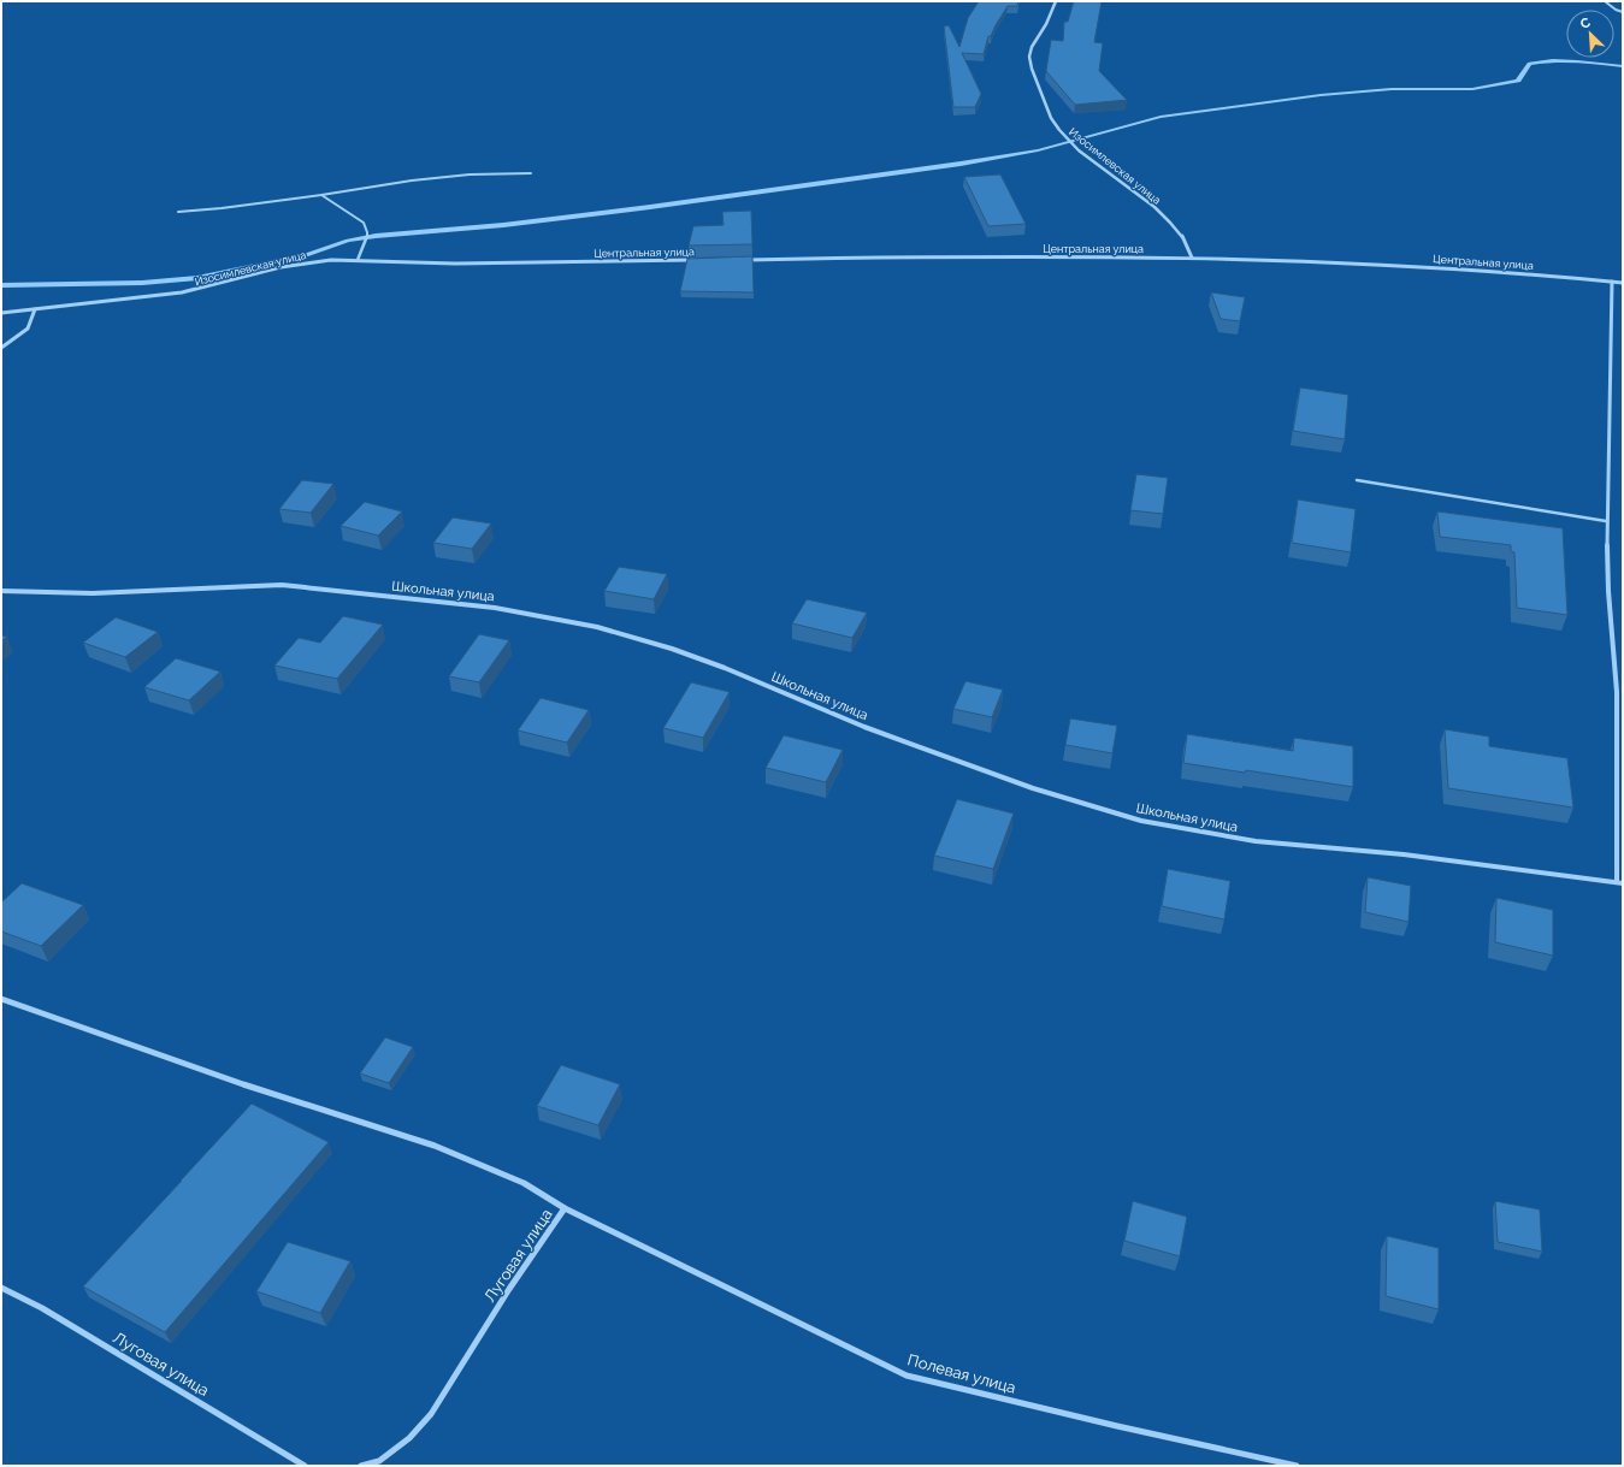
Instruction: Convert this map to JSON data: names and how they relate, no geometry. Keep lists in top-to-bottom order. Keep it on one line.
{"streets":{"street":["Изосимлевская улица","Центральная улица","Школьная улица","Луговая улица","Полевая улица"]},"crossings":[["Изосимлевская улица","Центральная улица"],["Луговая улица","Полевая улица"]],"north":"top left"}
